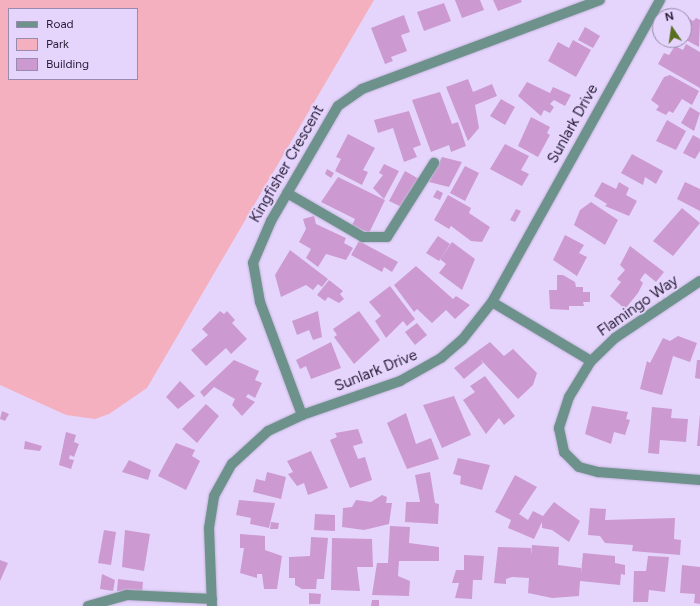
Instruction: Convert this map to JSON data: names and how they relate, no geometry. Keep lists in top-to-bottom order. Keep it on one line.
{"streets":{"street":["Sunlark Drive","Kingfisher Crescent","Flamingo Way"]},"crossings":[["Sunlark Drive","Kingfisher Crescent"]],"legend":["Road","Park","Building"],"north":"top"}
